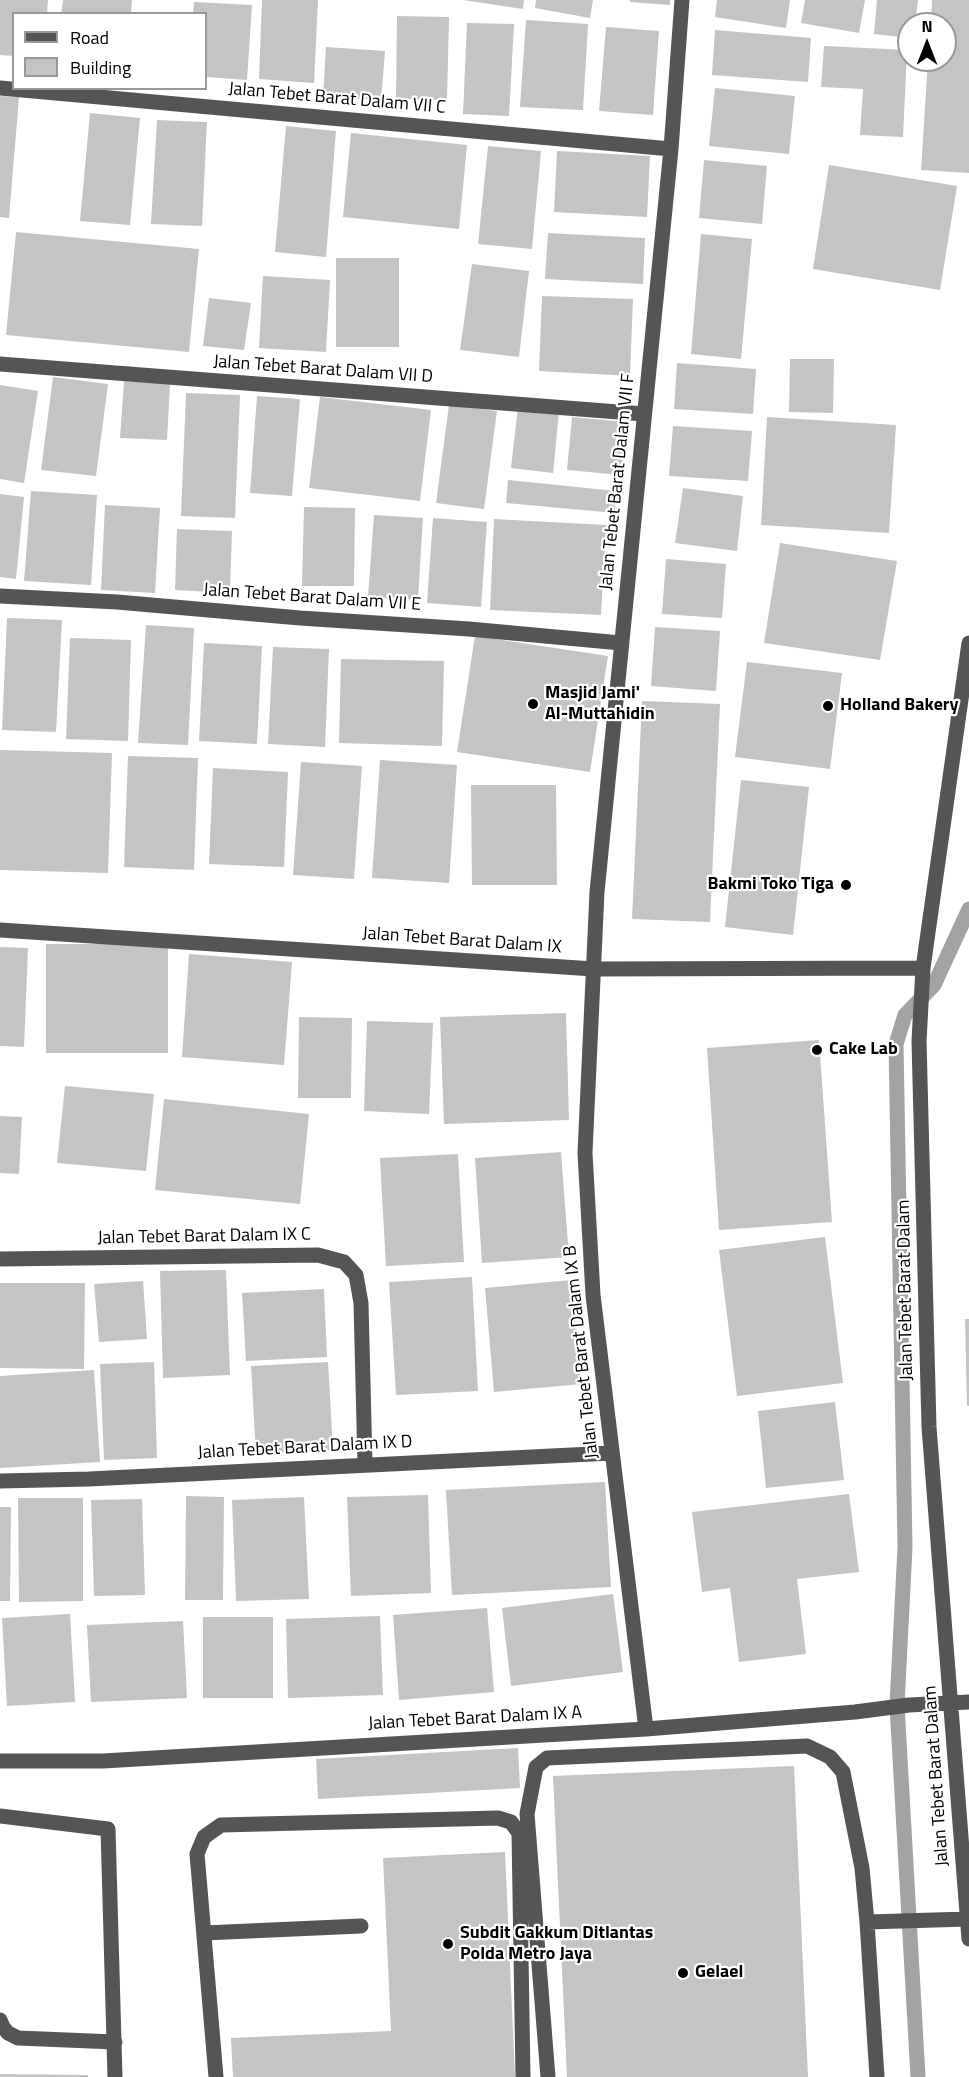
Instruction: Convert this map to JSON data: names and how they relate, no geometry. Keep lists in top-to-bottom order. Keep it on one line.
{"streets":{"street":["Jalan Tebet Barat Dalam VII C","Jalan Tebet Barat Dalam VII D","Jalan Tebet Barat Dalam VII F","Jalan Tebet Barat Dalam VII E","Jalan Tebet Barat Dalam IX","Jalan Tebet Barat Dalam IX C","Jalan Tebet Barat Dalam","Jalan Tebet Barat Dalam IX B","Jalan Tebet Barat Dalam IX D","Jalan Tebet Barat Dalam IX A"]},"crossings":[["Jalan Tebet Barat Dalam VII C","Jalan Tebet Barat Dalam VII F"],["Jalan Tebet Barat Dalam VII D","Jalan Tebet Barat Dalam VII F"],["Jalan Tebet Barat Dalam VII F","Jalan Tebet Barat Dalam VII E"],["Jalan Tebet Barat Dalam VII F","Jalan Tebet Barat Dalam IX"],["Jalan Tebet Barat Dalam VII F","Jalan Tebet Barat Dalam IX B"],["Jalan Tebet Barat Dalam IX","Jalan Tebet Barat Dalam"],["Jalan Tebet Barat Dalam IX","Jalan Tebet Barat Dalam IX B"],["Jalan Tebet Barat Dalam IX C","Jalan Tebet Barat Dalam IX D"],["Jalan Tebet Barat Dalam","Jalan Tebet Barat Dalam IX A"],["Jalan Tebet Barat Dalam IX B","Jalan Tebet Barat Dalam IX D"],["Jalan Tebet Barat Dalam IX B","Jalan Tebet Barat Dalam IX A"]],"places":["Masjid Jami' Al-Muttahidin","Holland Bakery","Bakmi Toko Tiga","Cake Lab","Subdit Gakkum Ditlantas Polda Metro Jaya","Gelael"],"legend":["Road","Building"],"north":"top"}
